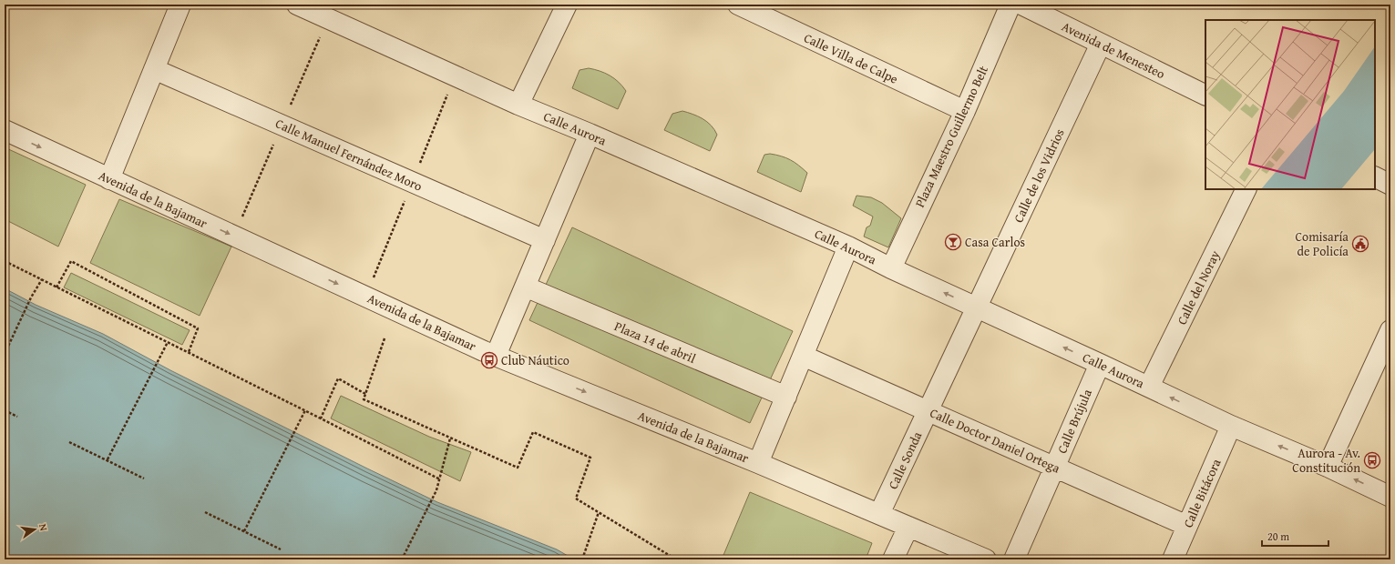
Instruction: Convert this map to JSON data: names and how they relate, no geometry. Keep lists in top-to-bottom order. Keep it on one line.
{"streets":{"street":["Avenida de Menesteo","Calle Villa de Calpe","Calle Aurora","Plaza Maestro Guillermo Belt","Calle Manuel Fernández Moro","Calle de los Vidrios","Avenida de la Bajamar","Calle del Noray","Plaza 14 de abril","Calle Brújula","Calle Doctor Daniel Ortega","Calle Sonda","Calle Bitácora"]},"crossings":[["Avenida de Menesteo","Calle de los Vidrios"],["Calle Villa de Calpe","Plaza Maestro Guillermo Belt"],["Calle Aurora","Plaza Maestro Guillermo Belt"],["Calle Aurora","Calle de los Vidrios"],["Calle Aurora","Calle del Noray"],["Calle Aurora","Calle Brújula"],["Calle Aurora","Calle Sonda"],["Calle Aurora","Calle Bitácora"],["Calle de los Vidrios","Calle Sonda"],["Avenida de la Bajamar","Calle Sonda"],["Calle Brújula","Calle Doctor Daniel Ortega"],["Calle Doctor Daniel Ortega","Calle Sonda"],["Calle Doctor Daniel Ortega","Calle Bitácora"]],"one_way":["Calle Aurora","Avenida de la Bajamar"],"places":{"bar":["Casa Carlos"],"public building":["Comisaría de Policía"],"bus stop":["Club Náutico","Aurora - Av. Constitución"]},"scale_bar":"20 m","north":"right"}
